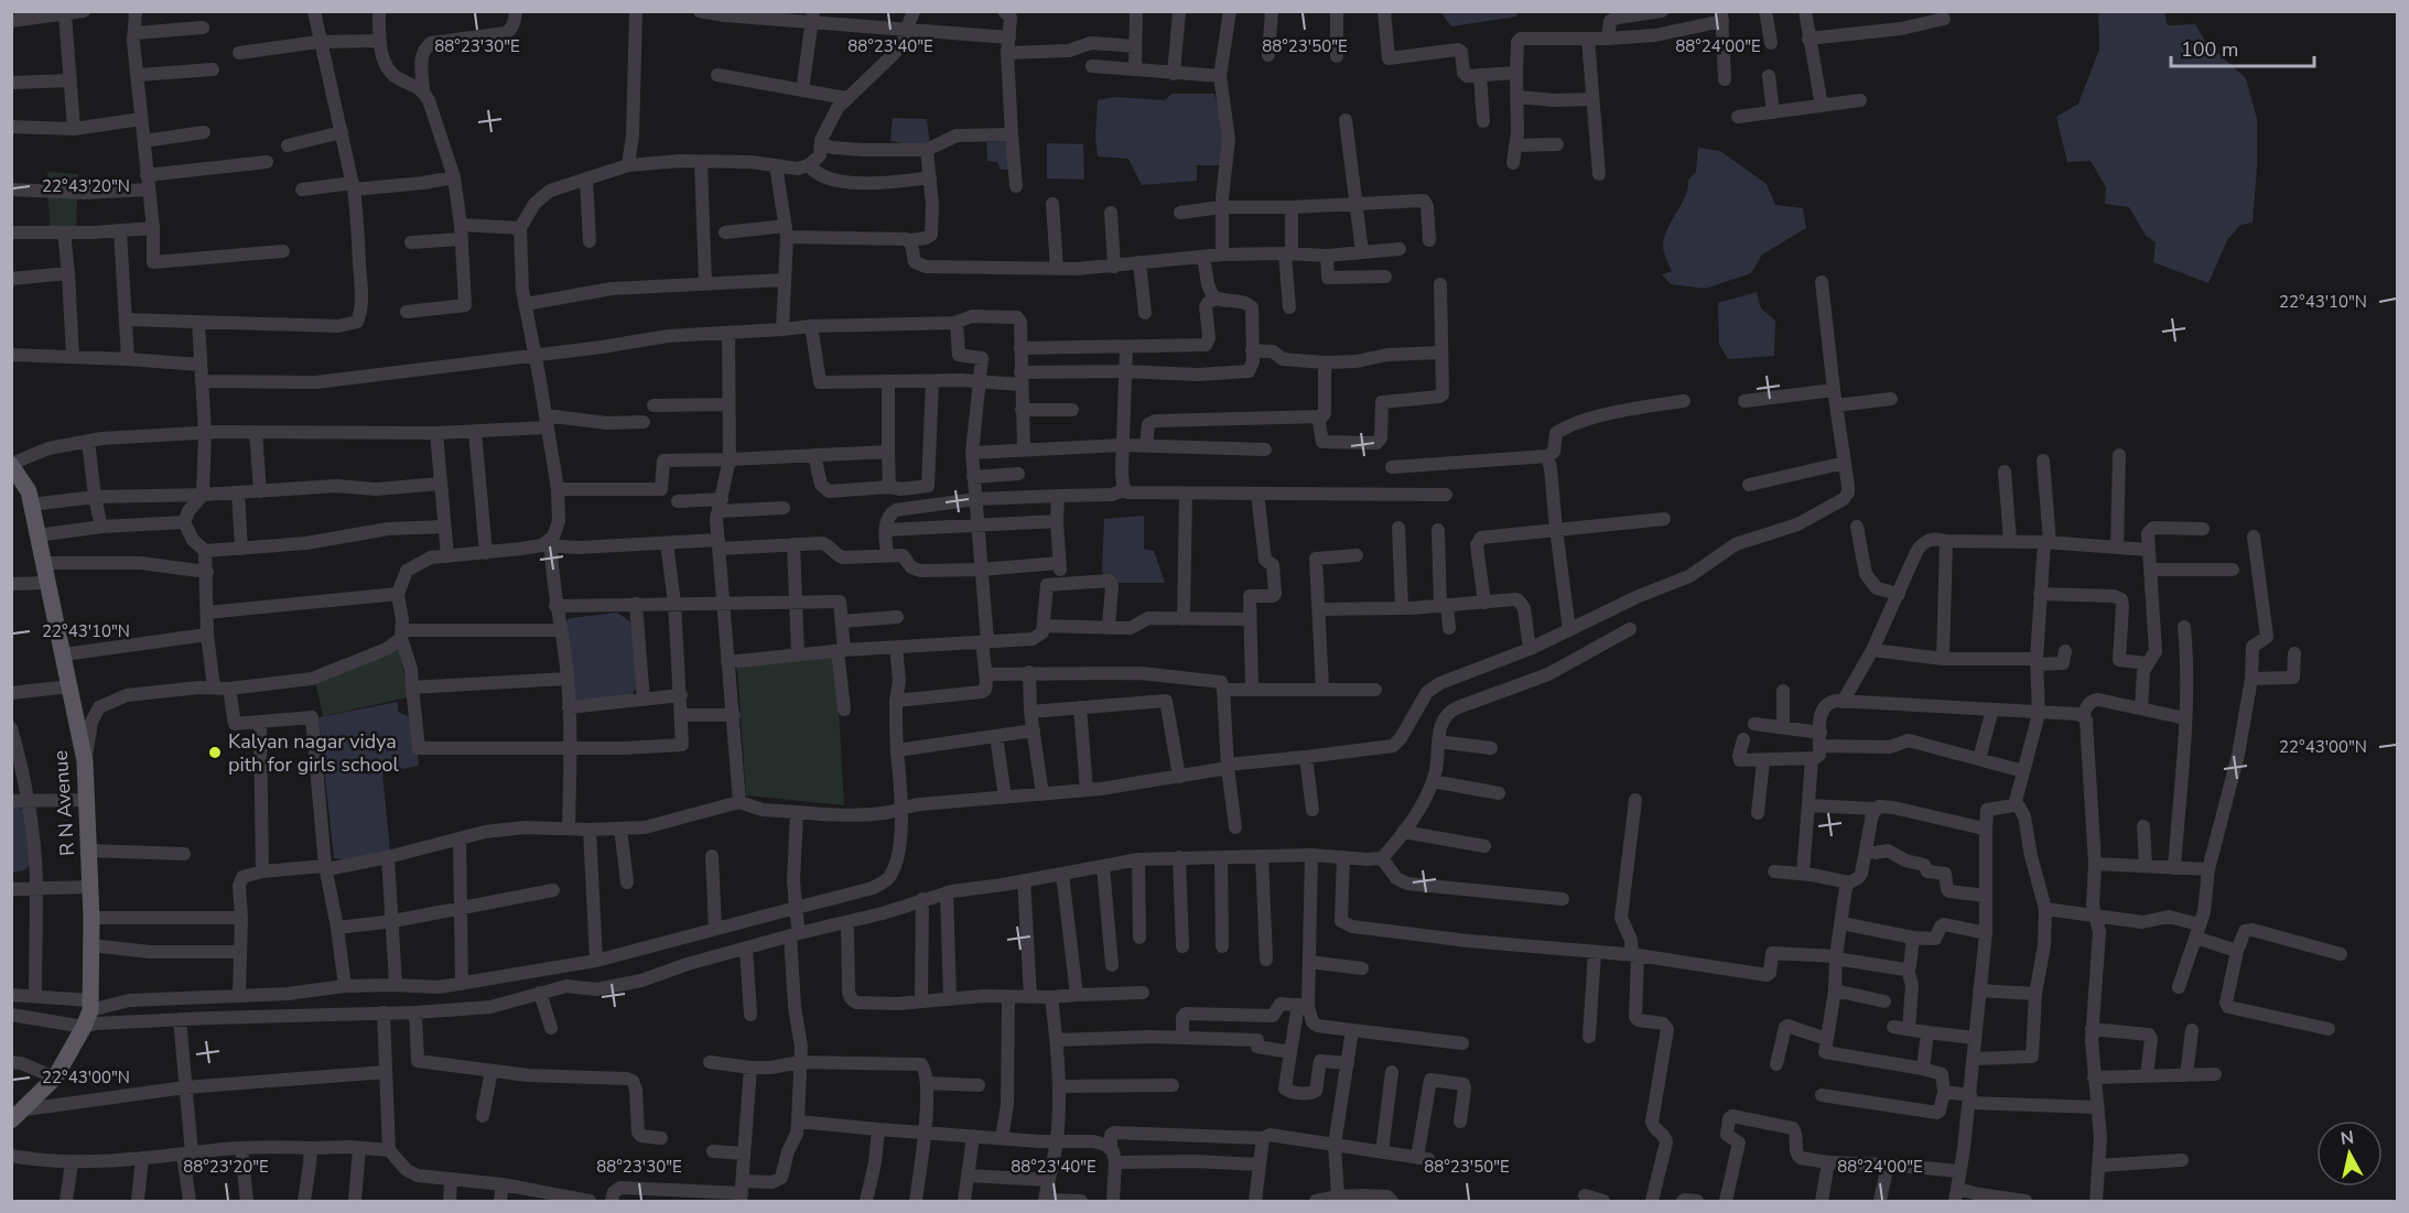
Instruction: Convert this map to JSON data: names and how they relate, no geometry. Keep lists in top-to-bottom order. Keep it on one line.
{"streets":{"main road":["R N Avenue"]},"places":["Kalyan nagar vidya pith for girls school"],"scale_bar":"100 m","north":"top","coordinates":["88°23'30\"E","88°23'40\"E","88°23'50\"E","88°24'00\"E","22°43'20\"N","22°43'10\"N","22°43'00\"N","88°23'20\"E"]}
